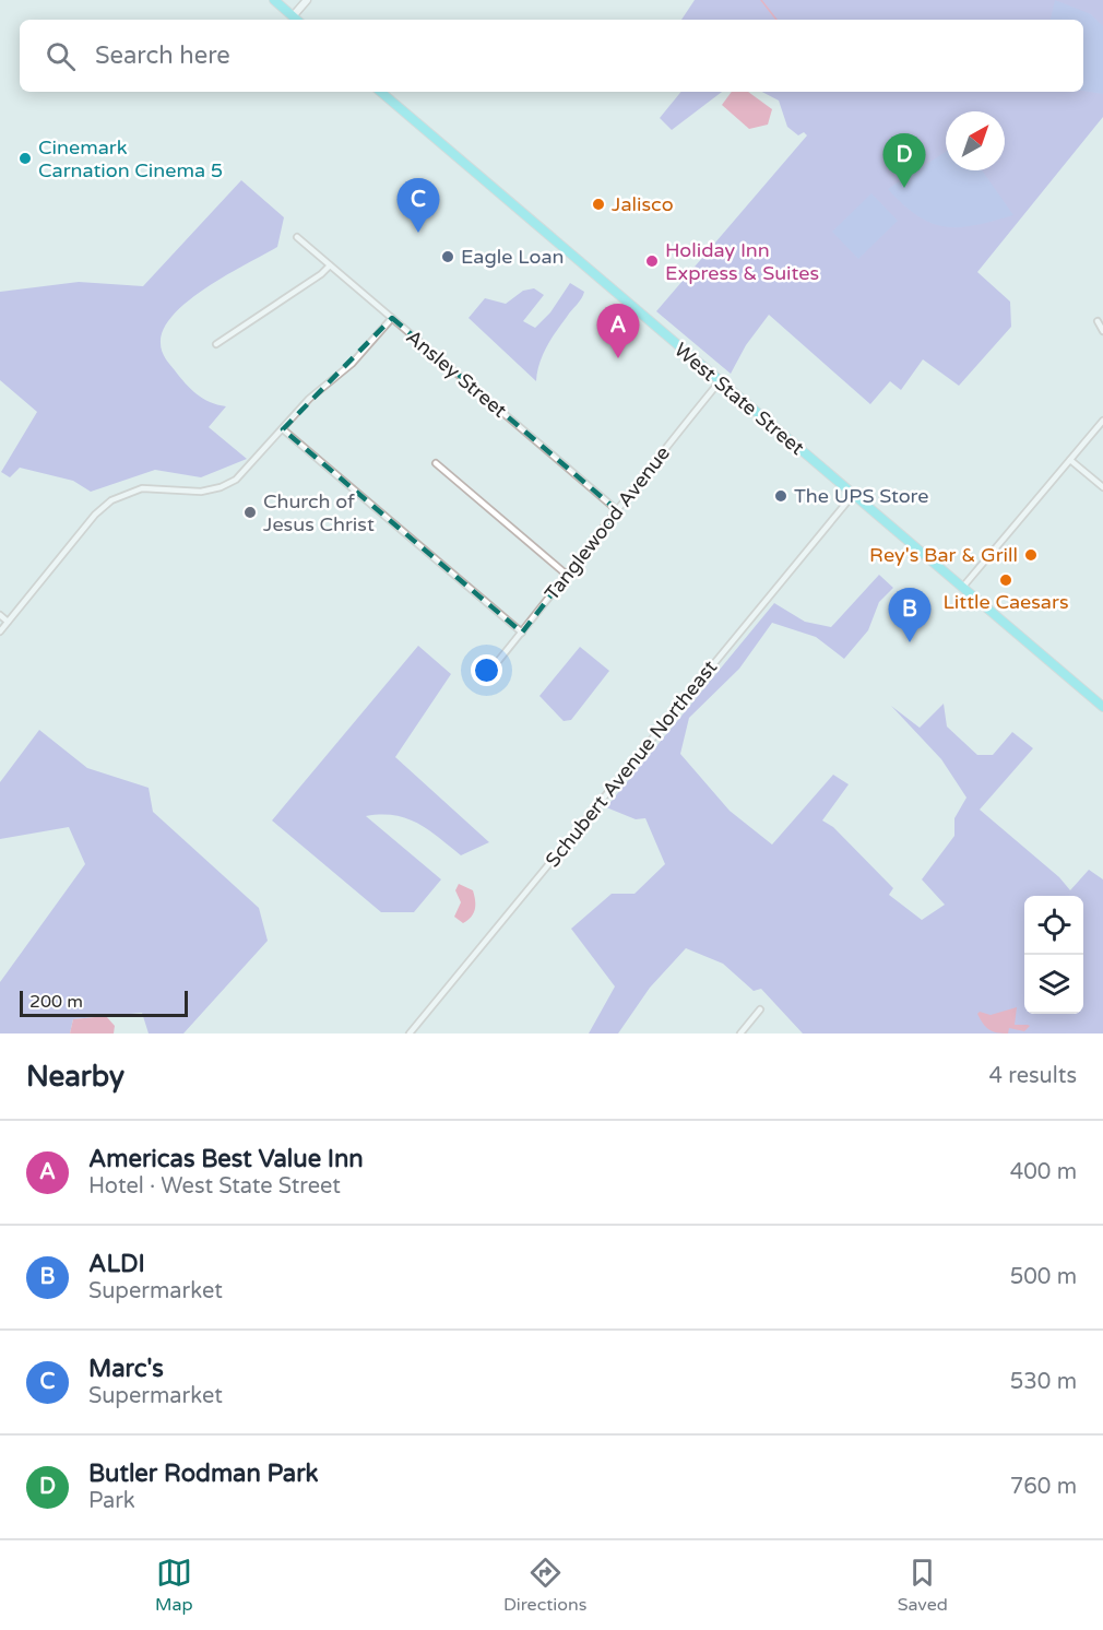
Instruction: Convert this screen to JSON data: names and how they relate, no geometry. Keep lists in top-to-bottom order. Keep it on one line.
{"streets":{"highway":["West State Street"],"street":["Ansley Street","Tanglewood Avenue","Schubert Avenue Northeast"]},"crossings":[["Ansley Street","Tanglewood Avenue"],["West State Street","Tanglewood Avenue"],["West State Street","Schubert Avenue Northeast"]],"places":["Cinemark Carnation Cinema 5","Jalisco","Eagle Loan","Holiday Inn Express & Suites","The UPS Store","Church of Jesus Christ","Rey's Bar & Grill","Little Caesars"],"scale_bar":"200 m","north":"top right","page":{"search":"Search here","pins":["D","C","A","B"],"scale":"200 m","heading":["Nearby","4 results"],"list":[{"mark":"A","name":"Americas Best Value Inn","note":"Hotel · West State Street","value":"400 m"},{"mark":"B","name":"ALDI","note":"Supermarket","value":"500 m"},{"mark":"C","name":"Marc's","note":"Supermarket","value":"530 m"},{"mark":"D","name":"Butler Rodman Park","note":"Park","value":"760 m"}],"nav":["Map","Directions","Saved"]}}
